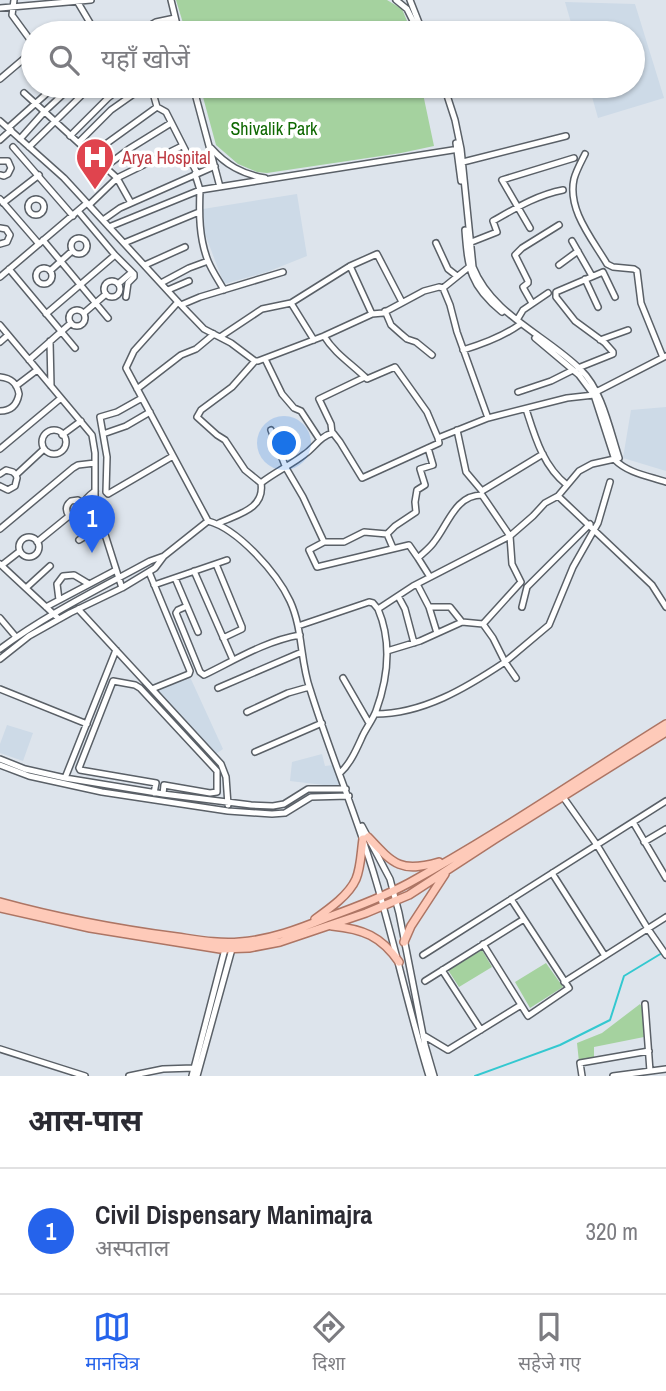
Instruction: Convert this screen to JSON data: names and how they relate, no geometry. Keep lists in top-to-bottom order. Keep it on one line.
{"parks":["Shivalik Park"],"places":{"hospital":["Arya Hospital"]},"page":{"search":"यहाँ खोजें","pins":"1","heading":"आस-पास","list":[{"mark":"1","name":"Civil Dispensary Manimajra","note":"अस्पताल","value":"320 m"}],"nav":["मानचित्र","दिशा","सहेजे गए"]}}
